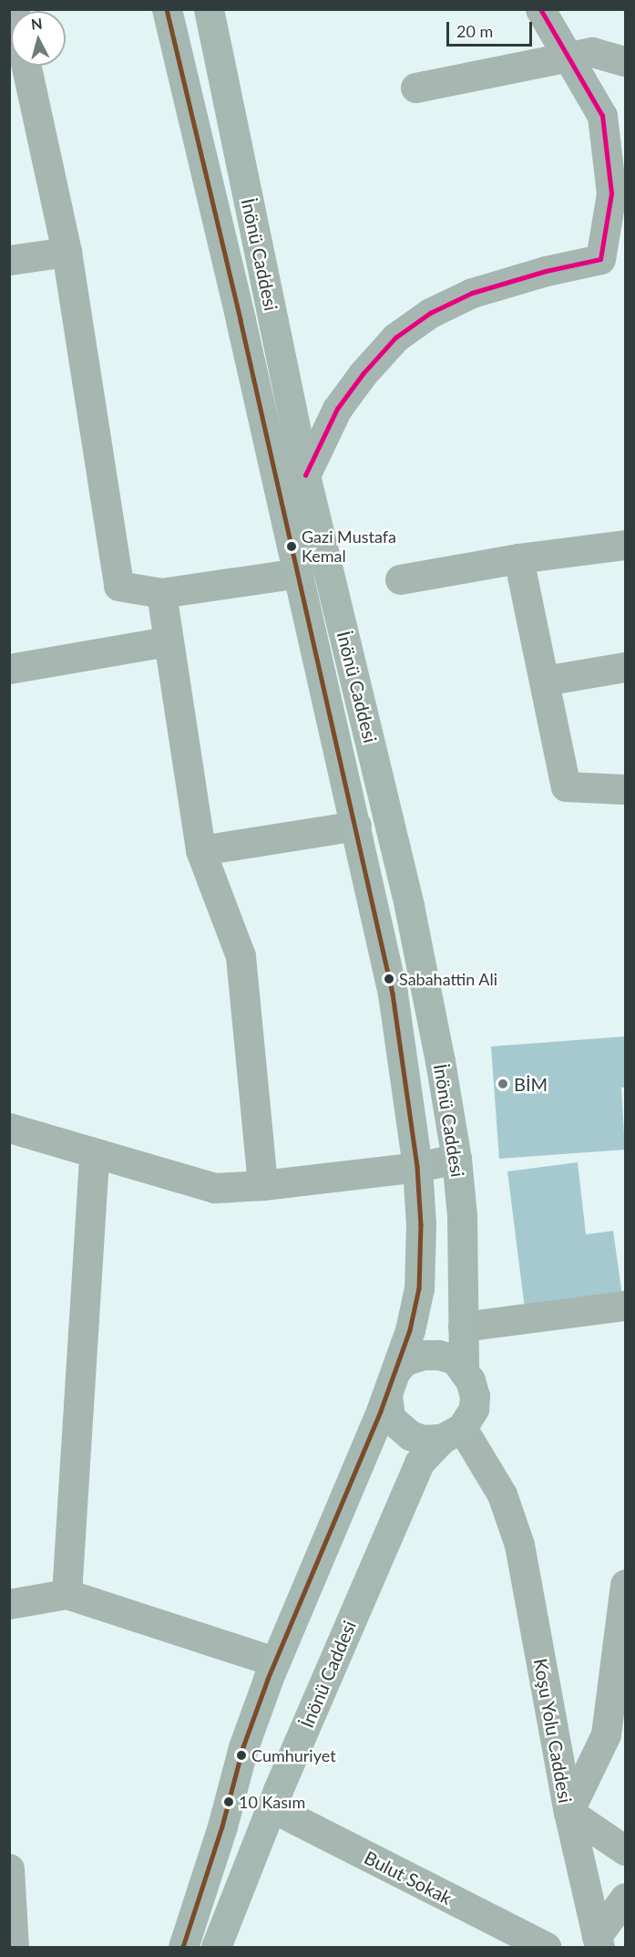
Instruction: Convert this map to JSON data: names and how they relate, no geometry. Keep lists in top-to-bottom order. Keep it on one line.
{"streets":{"main road":["İnönü Caddesi"],"street":["Koşu Yolu Caddesi","Bulut Sokak"]},"crossings":[["İnönü Caddesi","Koşu Yolu Caddesi"],["İnönü Caddesi","Bulut Sokak"]],"places":["Gazi Mustafa Kemal","Sabahattin Ali","BİM","Cumhuriyet","10 Kasım"],"scale_bar":"20 m","north":"top"}
